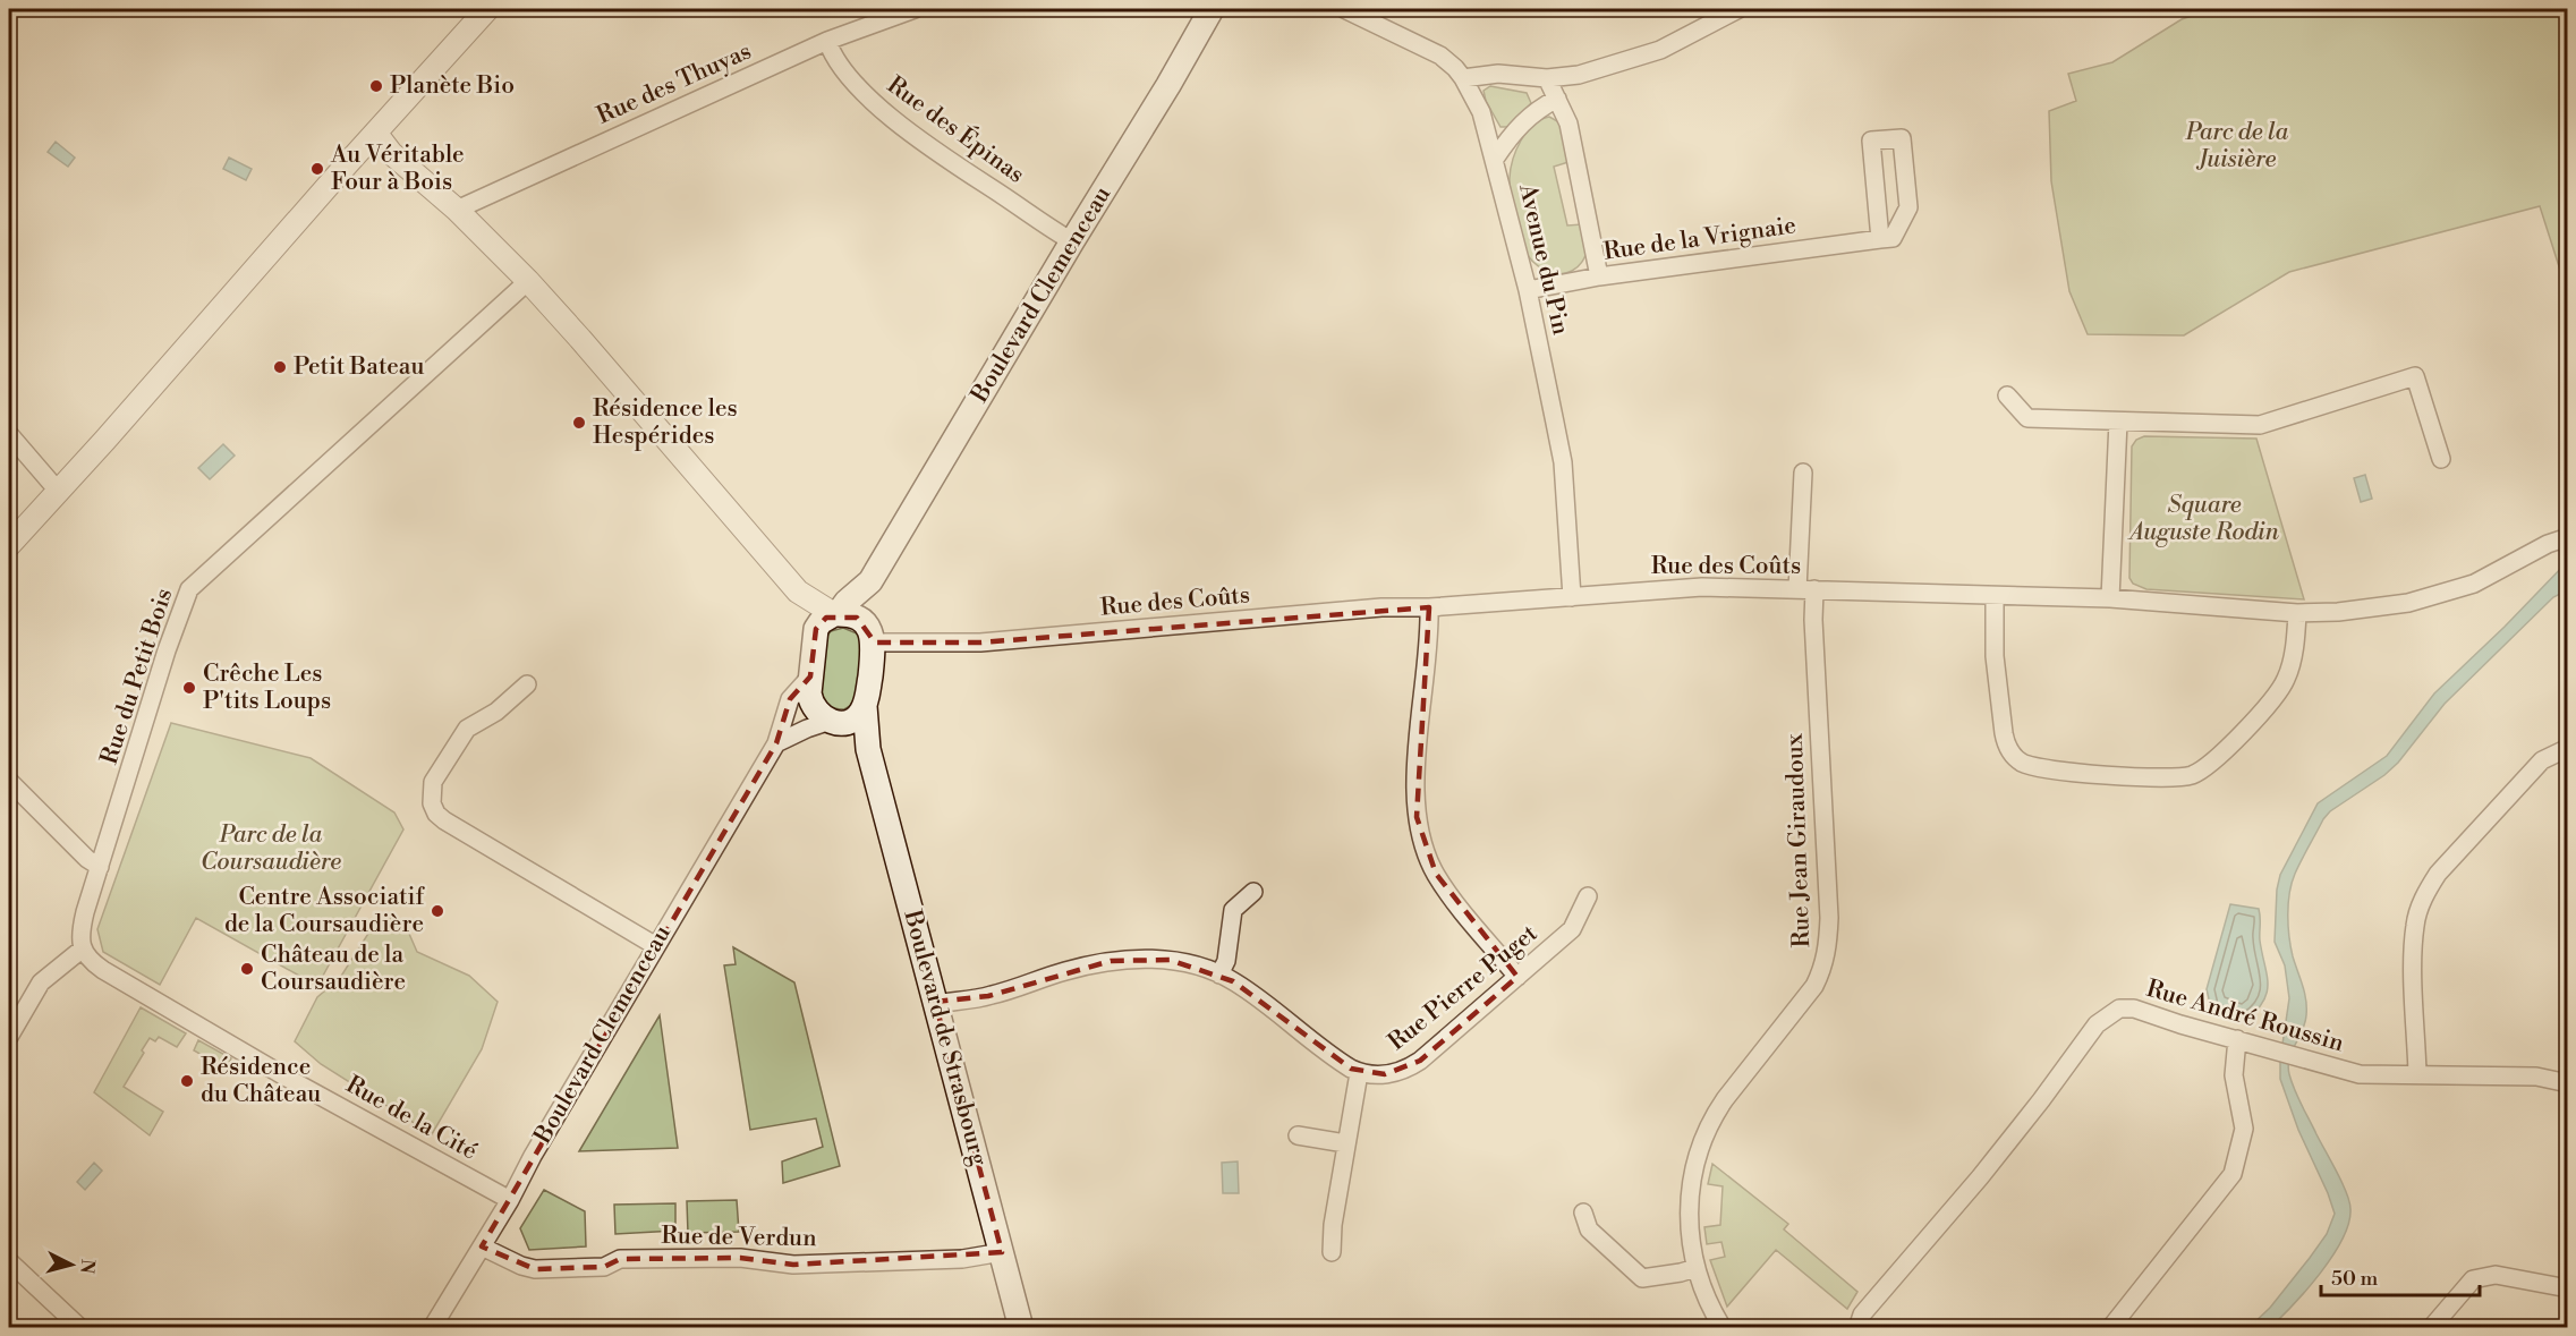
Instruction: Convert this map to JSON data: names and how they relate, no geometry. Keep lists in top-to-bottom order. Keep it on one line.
{"streets":{"main road":["Boulevard Clemenceau","Boulevard de Strasbourg"],"street":["Rue des Thuyas","Rue des Épinas","Rue de la Vrignaie","Avenue du Pin","Rue des Coûts","Rue du Petit Bois","Rue Jean Giraudoux","Rue Pierre Puget","Rue André Roussin","Rue de la Cité","Rue de Verdun"]},"crossings":[["Rue des Thuyas","Rue des Épinas"],["Rue des Épinas","Boulevard Clemenceau"],["Rue de la Vrignaie","Avenue du Pin"],["Avenue du Pin","Rue des Coûts"],["Boulevard Clemenceau","Rue des Coûts"],["Boulevard Clemenceau","Boulevard de Strasbourg"],["Boulevard Clemenceau","Rue de la Cité"],["Boulevard Clemenceau","Rue de Verdun"],["Rue des Coûts","Rue Jean Giraudoux"],["Rue du Petit Bois","Rue de la Cité"],["Boulevard de Strasbourg","Rue de Verdun"]],"parks":["Parc de la Juisière","Square Auguste Rodin","Parc de la Coursaudière"],"places":["Planète Bio","Au Véritable Four à Bois","Petit Bateau","Résidence les Hespérides","Crêche Les P'tits Loups","Centre Associatif de la Coursaudière","Château de la Coursaudière","Résidence du Château"],"scale_bar":"50 m","north":"right"}
